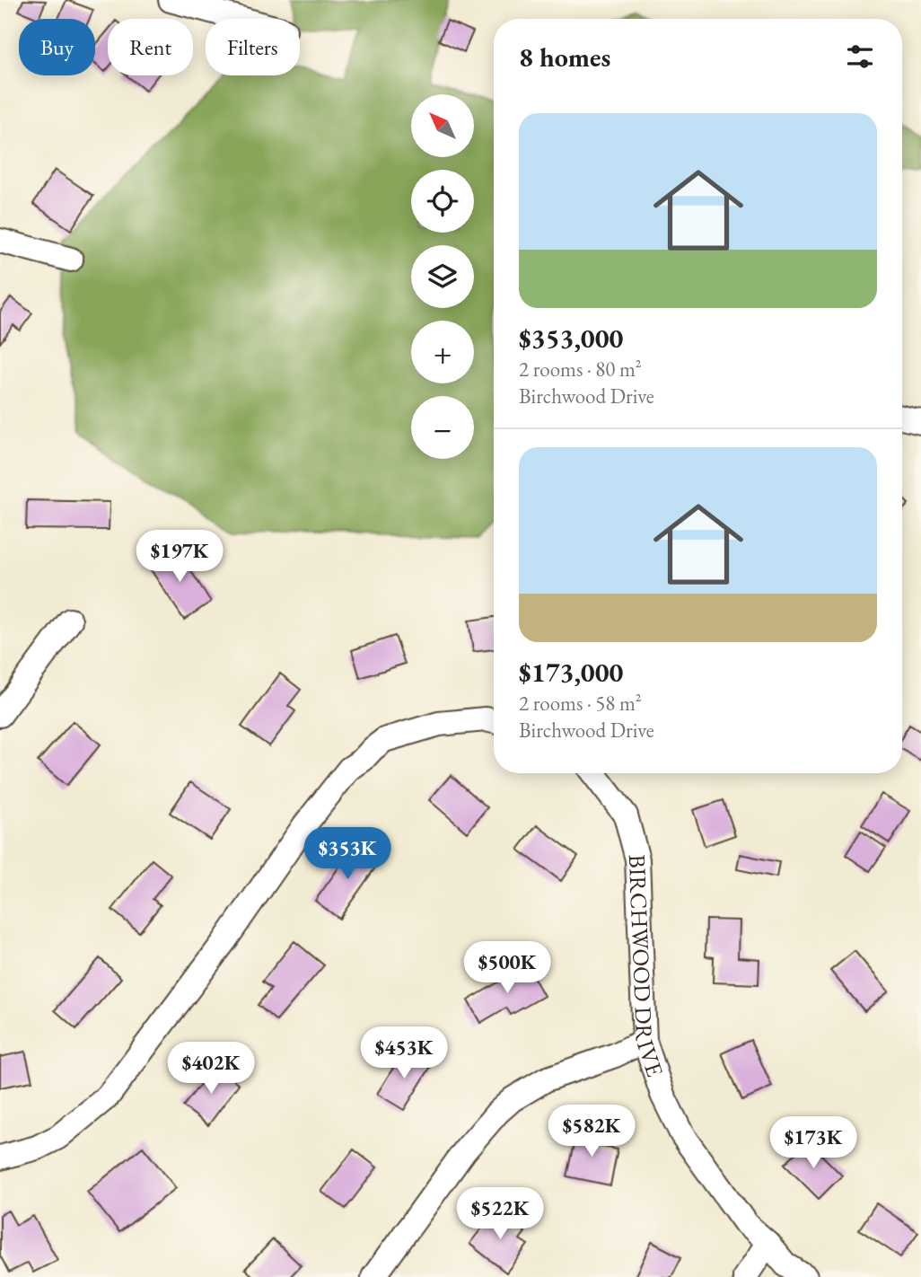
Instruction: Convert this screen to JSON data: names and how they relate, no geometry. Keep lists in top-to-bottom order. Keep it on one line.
{"streets":{"street":["BIRCHWOOD DRIVE"]},"north":"top left","page":{"chip":["Buy","Rent","Filters"],"heading":"8 homes","map_buttons":["+","−"],"list":[{"name":"$353,000","note":"2 rooms · 80 m² · Birchwood Drive"},{"name":"$173,000","note":"2 rooms · 58 m² · Birchwood Drive"}],"price":["$197K","$353K","$500K","$453K","$402K","$582K","$173K","$522K"]}}
